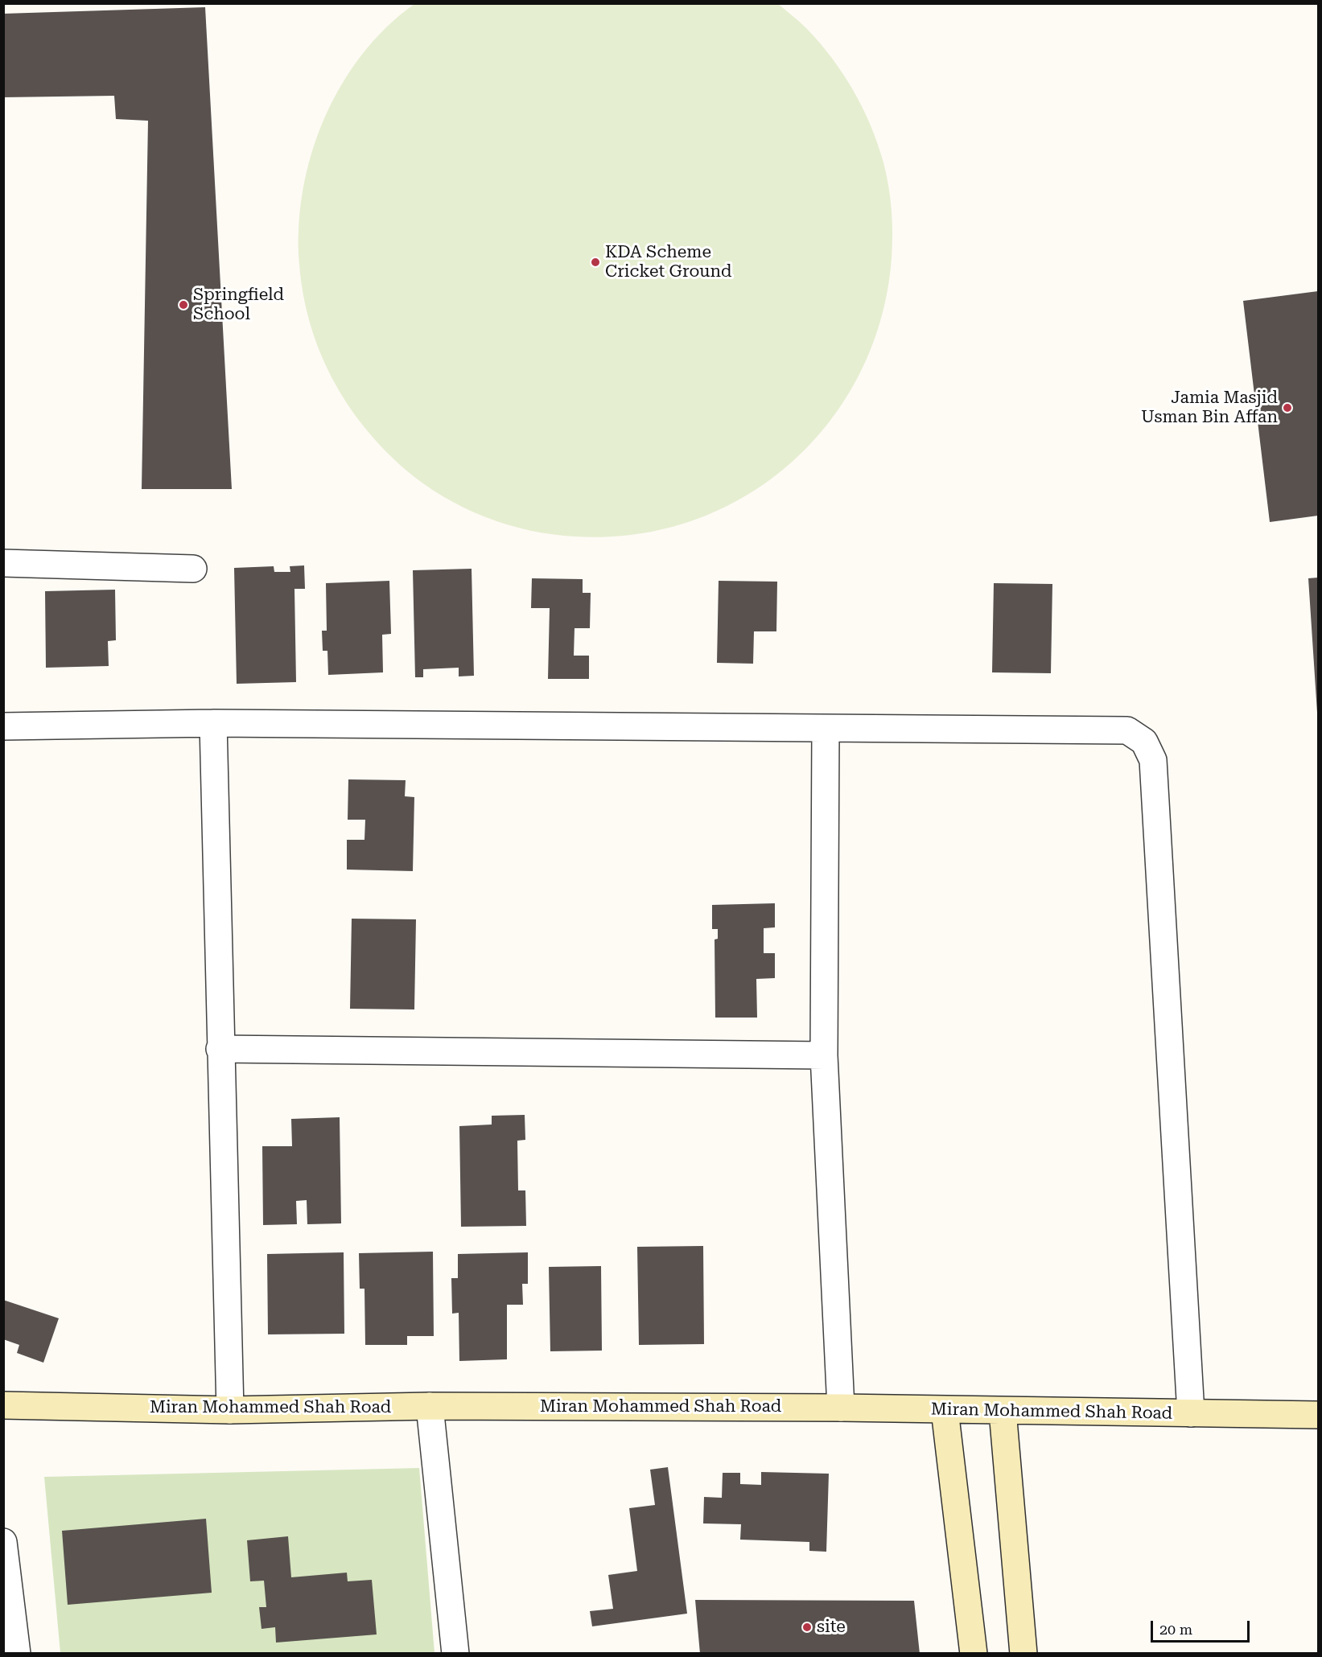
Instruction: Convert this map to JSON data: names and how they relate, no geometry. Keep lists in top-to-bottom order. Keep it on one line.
{"streets":{"street":["Miran Mohammed Shah Road"]},"places":["KDA Scheme Cricket Ground","Springfield School","Jamia Masjid Usman Bin Affan","site"],"scale_bar":"20 m"}
